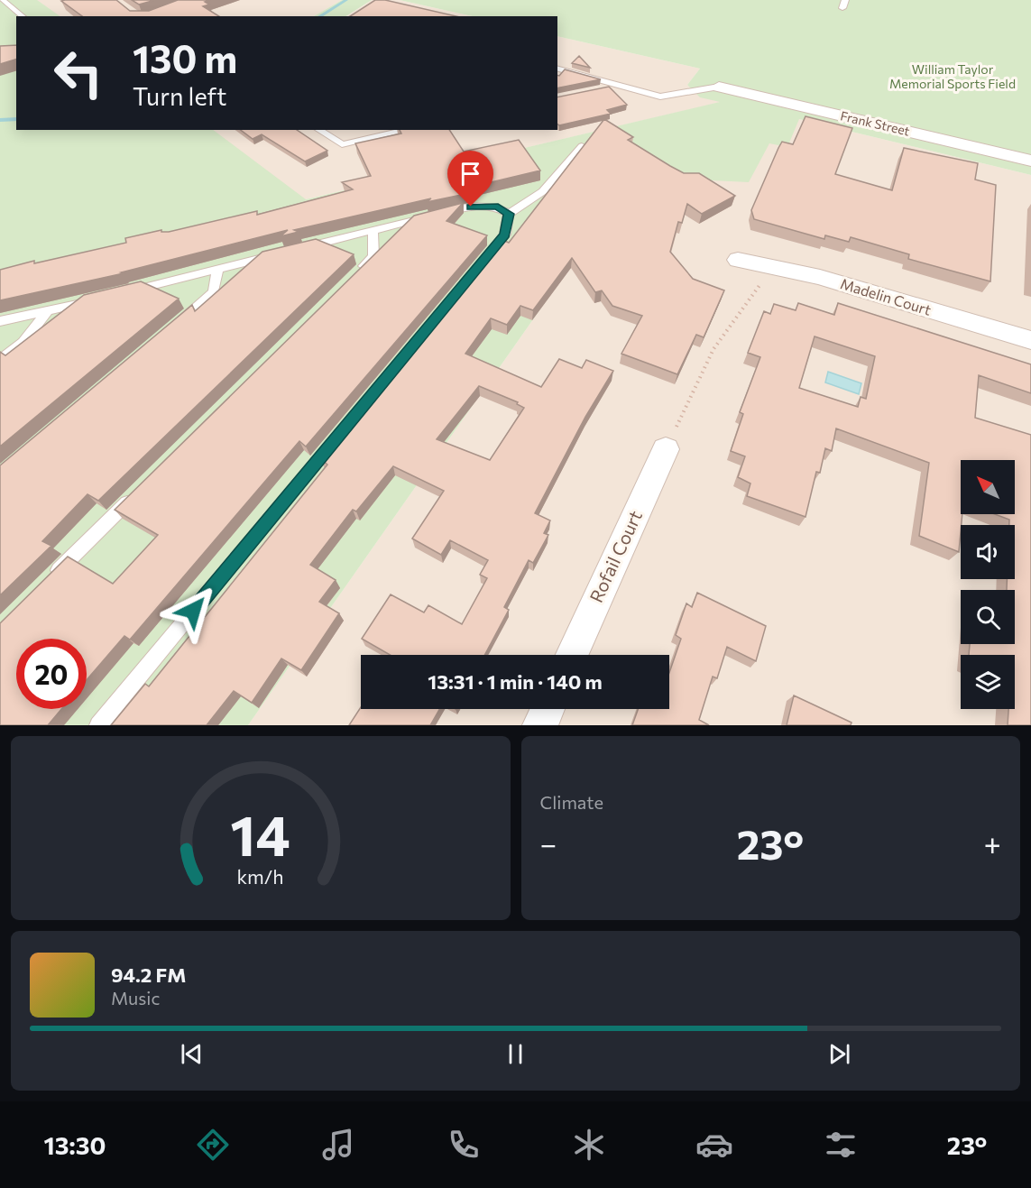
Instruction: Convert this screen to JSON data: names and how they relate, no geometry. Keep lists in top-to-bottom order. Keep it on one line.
{"streets":{"street":["Frank Street","Madelin Court","Rofail Court"]},"parks":["William Taylor Memorial Sports Field"],"north":"top left","page":{"turn":["130 m","Turn left"],"limit":"20","trip":"13:31 · 1 min · 140 m","tile":"Climate","heat":["−","23°","+"],"song":["94.2 FM","Music"],"tabs":["13:30","23°"],"gauge":["14","km/h"]}}
